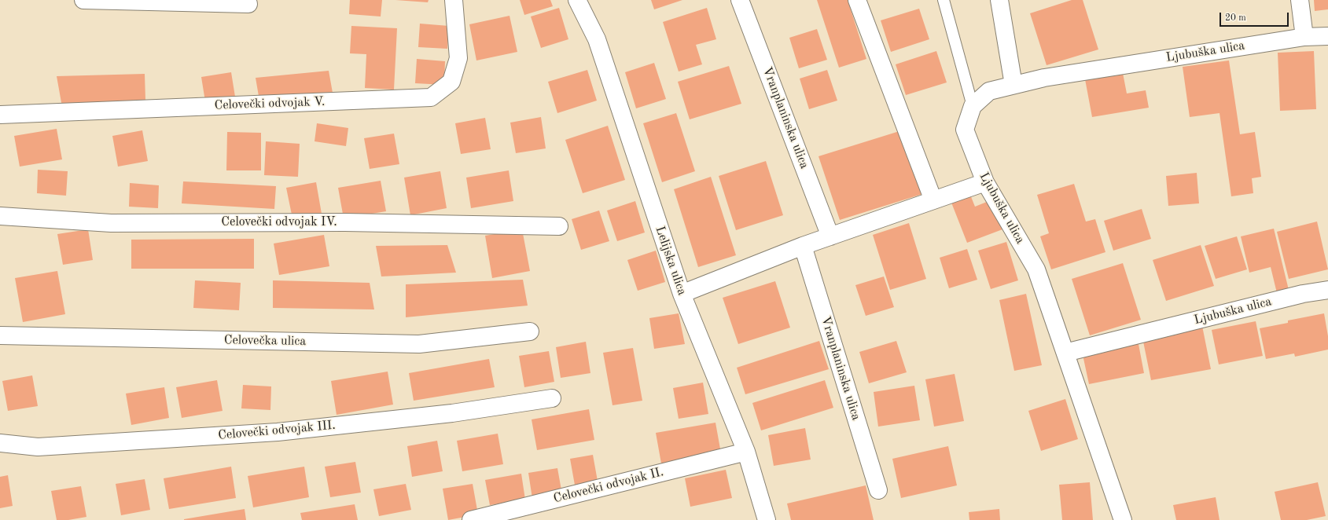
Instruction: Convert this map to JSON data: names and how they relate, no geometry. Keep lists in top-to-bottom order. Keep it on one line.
{"streets":{"street":["Ljubuška ulica","Celovečki odvojak V.","Vranplaninska ulica","Celovečki odvojak IV.","Lelijska ulica","Celovečka ulica","Celovečki odvojak III.","Celovečki odvojak II."]},"crossings":[["Lelijska ulica","Celovečki odvojak II."]],"scale_bar":"20 m"}
